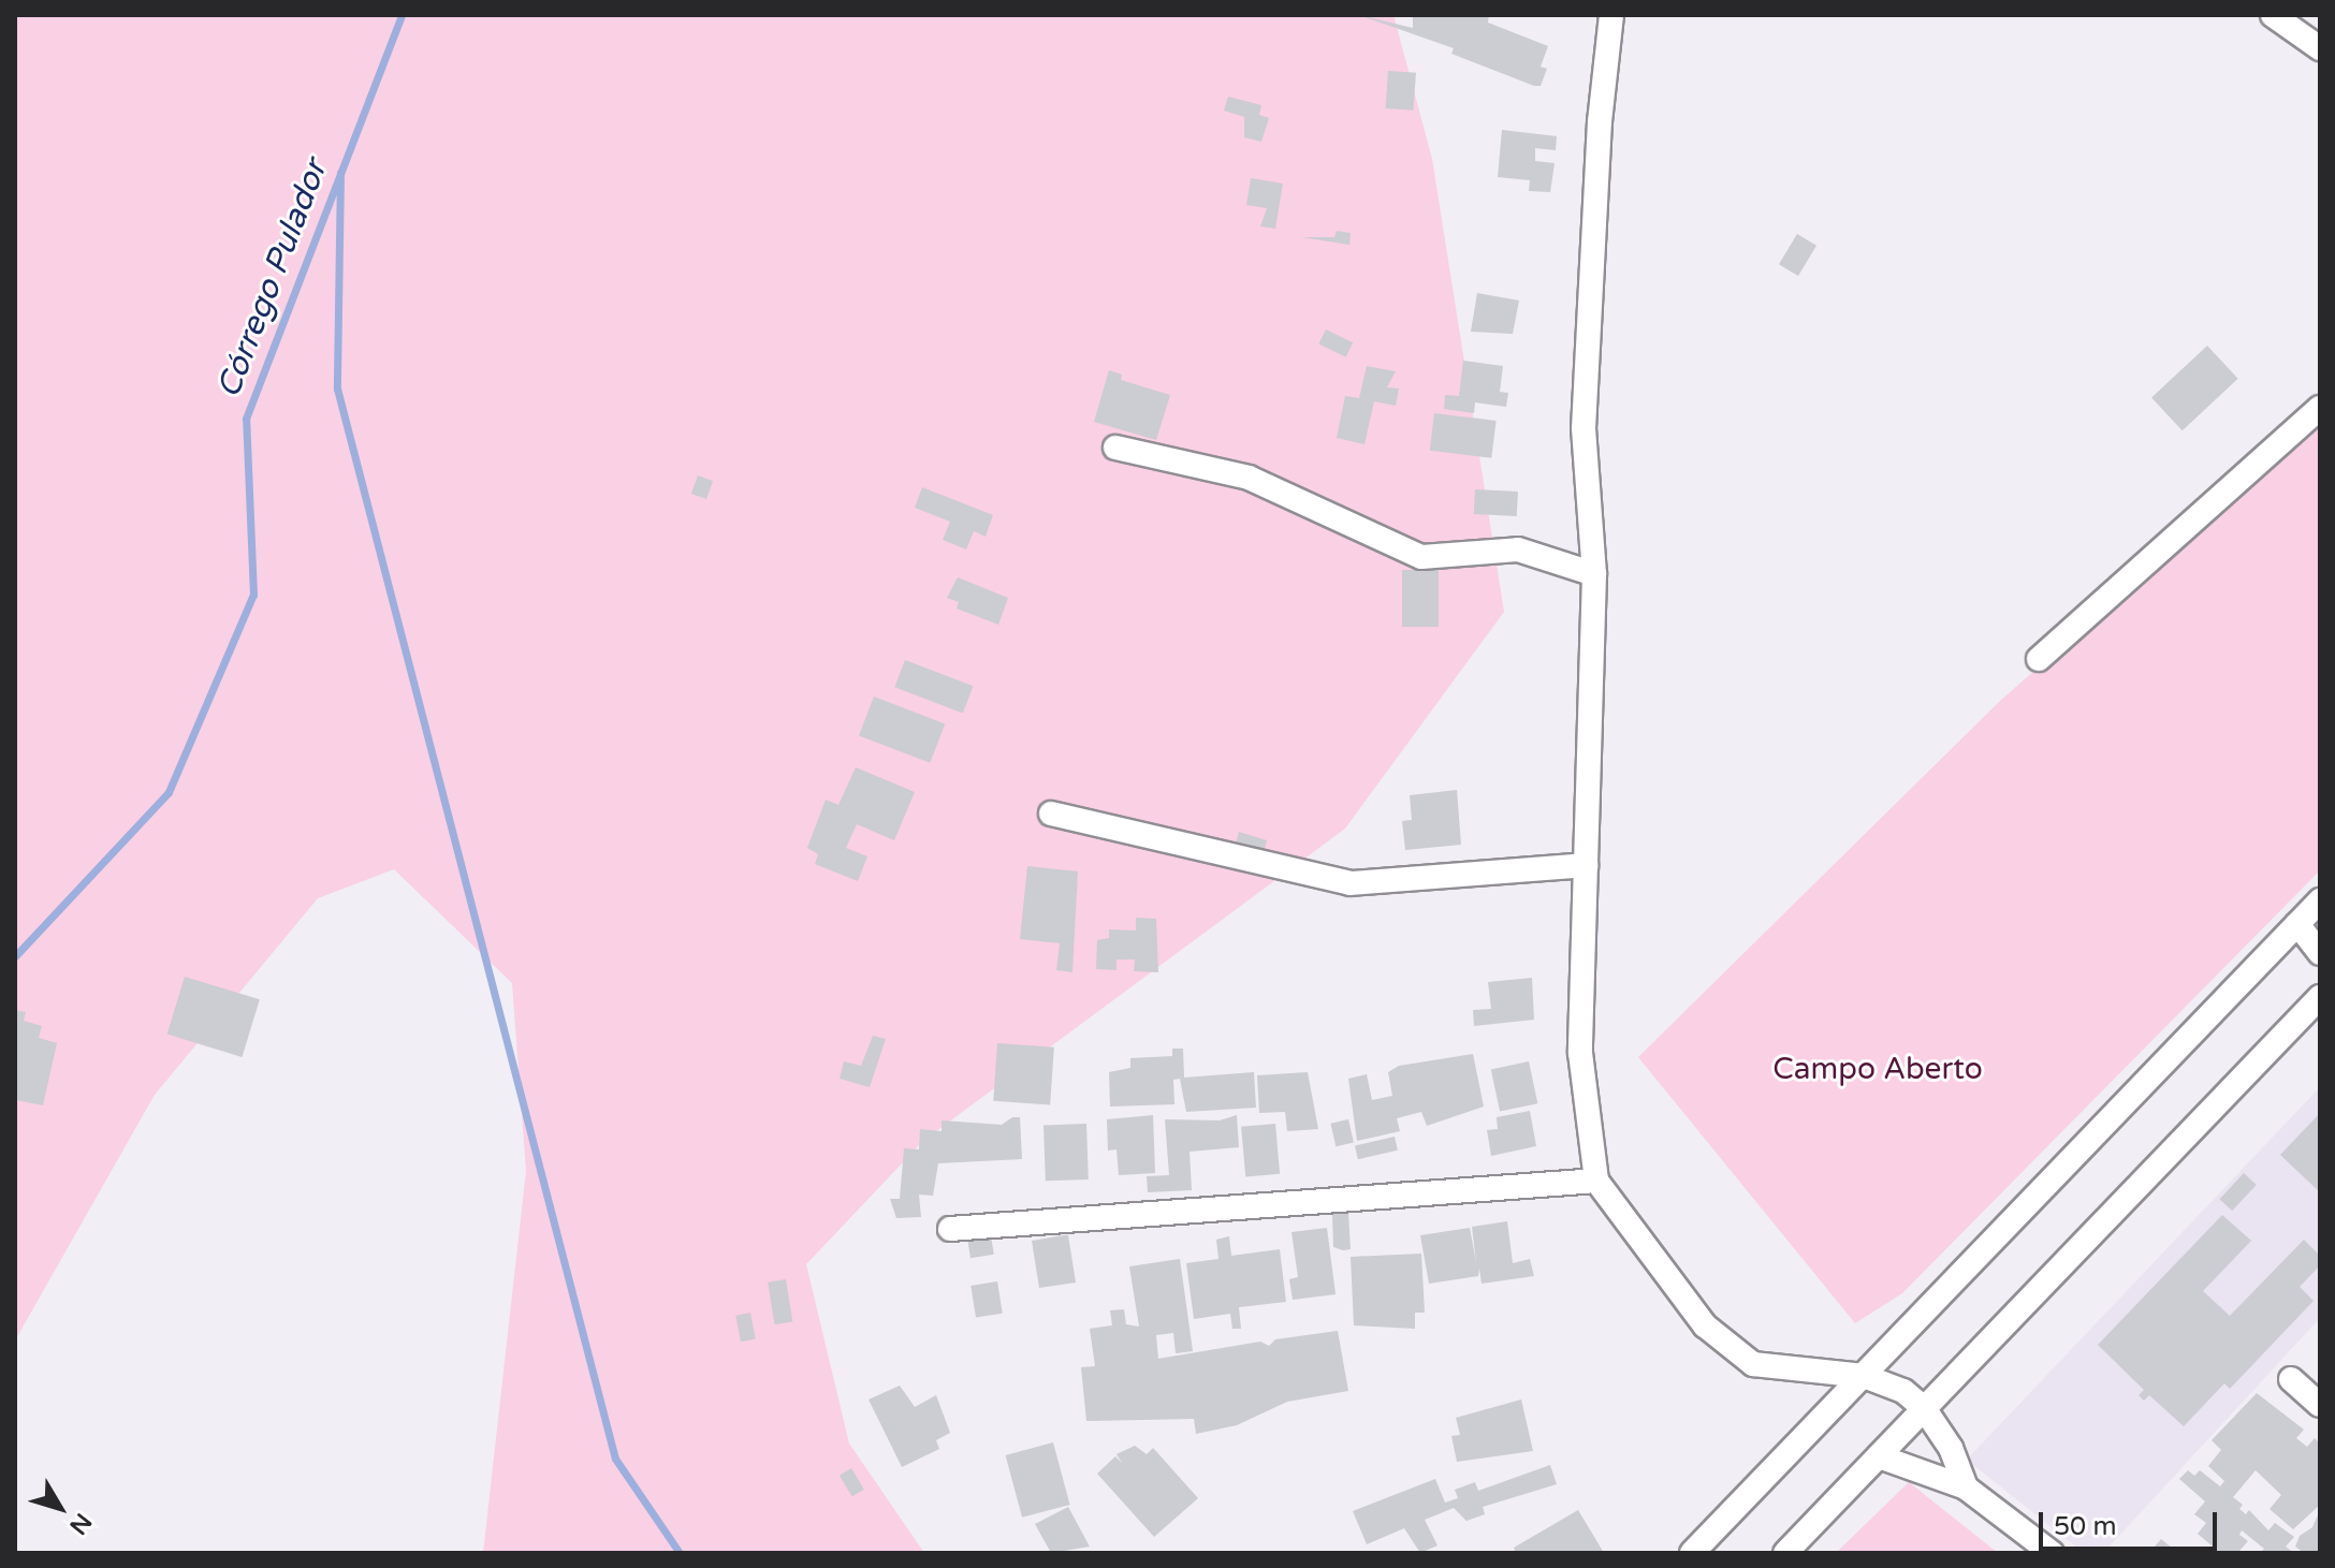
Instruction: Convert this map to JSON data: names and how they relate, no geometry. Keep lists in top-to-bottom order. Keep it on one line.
{"water":["Córrego Pulador"],"parks":["Campo Aberto"],"scale_bar":"50 m","north":"bottom right"}
